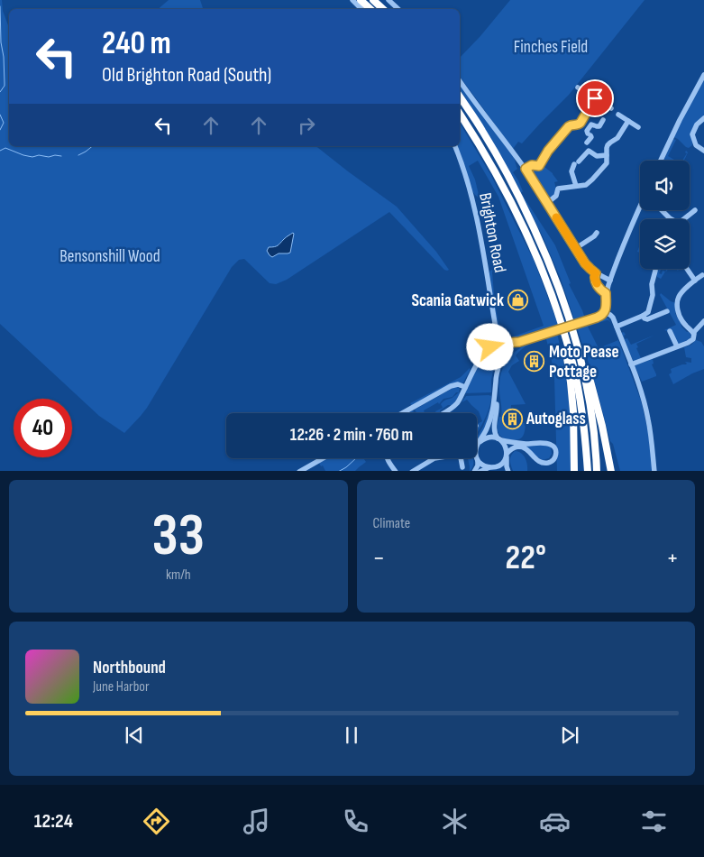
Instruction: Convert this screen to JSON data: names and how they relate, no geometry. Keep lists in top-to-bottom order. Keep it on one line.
{"streets":{"street":["Brighton Road"]},"parks":["Finches Field","Bensonshill Wood"],"places":{"shop":["Scania Gatwick"],"building":["Moto Pease Pottage","Autoglass"]},"page":{"turn":["240 m","Old Brighton Road (South)"],"limit":"40","trip":"12:26 · 2 min · 760 m","tile":[["33","km/h"],"Climate"],"heat":["−","22°","+"],"song":["Northbound","June Harbor"],"tabs":"12:24"}}
